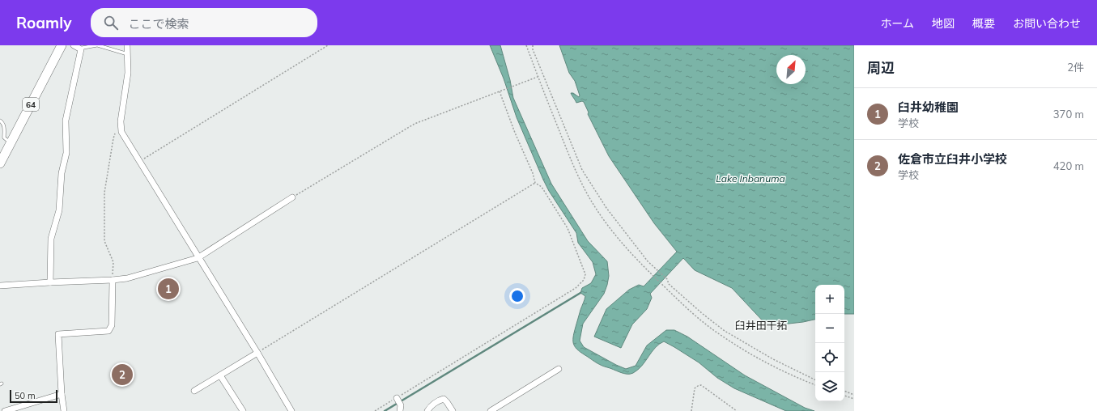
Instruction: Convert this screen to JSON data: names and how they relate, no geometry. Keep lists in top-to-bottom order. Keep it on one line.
{"streets":{"main road":["64"]},"districts":["臼井田干拓"],"water":["Lake Inbanuma"],"scale_bar":"50 m","north":"top right","page":{"header":"Roamly","search":"ここで検索","nav":["ホーム","地図","概要","お問い合わせ"],"heading":["周辺","2件"],"list":[{"mark":"1","name":"臼井幼稚園","note":"学校","value":"370 m"},{"mark":"2","name":"佐倉市立臼井小学校","note":"学校","value":"420 m"}],"pins":["1","2"],"map_buttons":["+","−"],"scale":"50 m"}}
